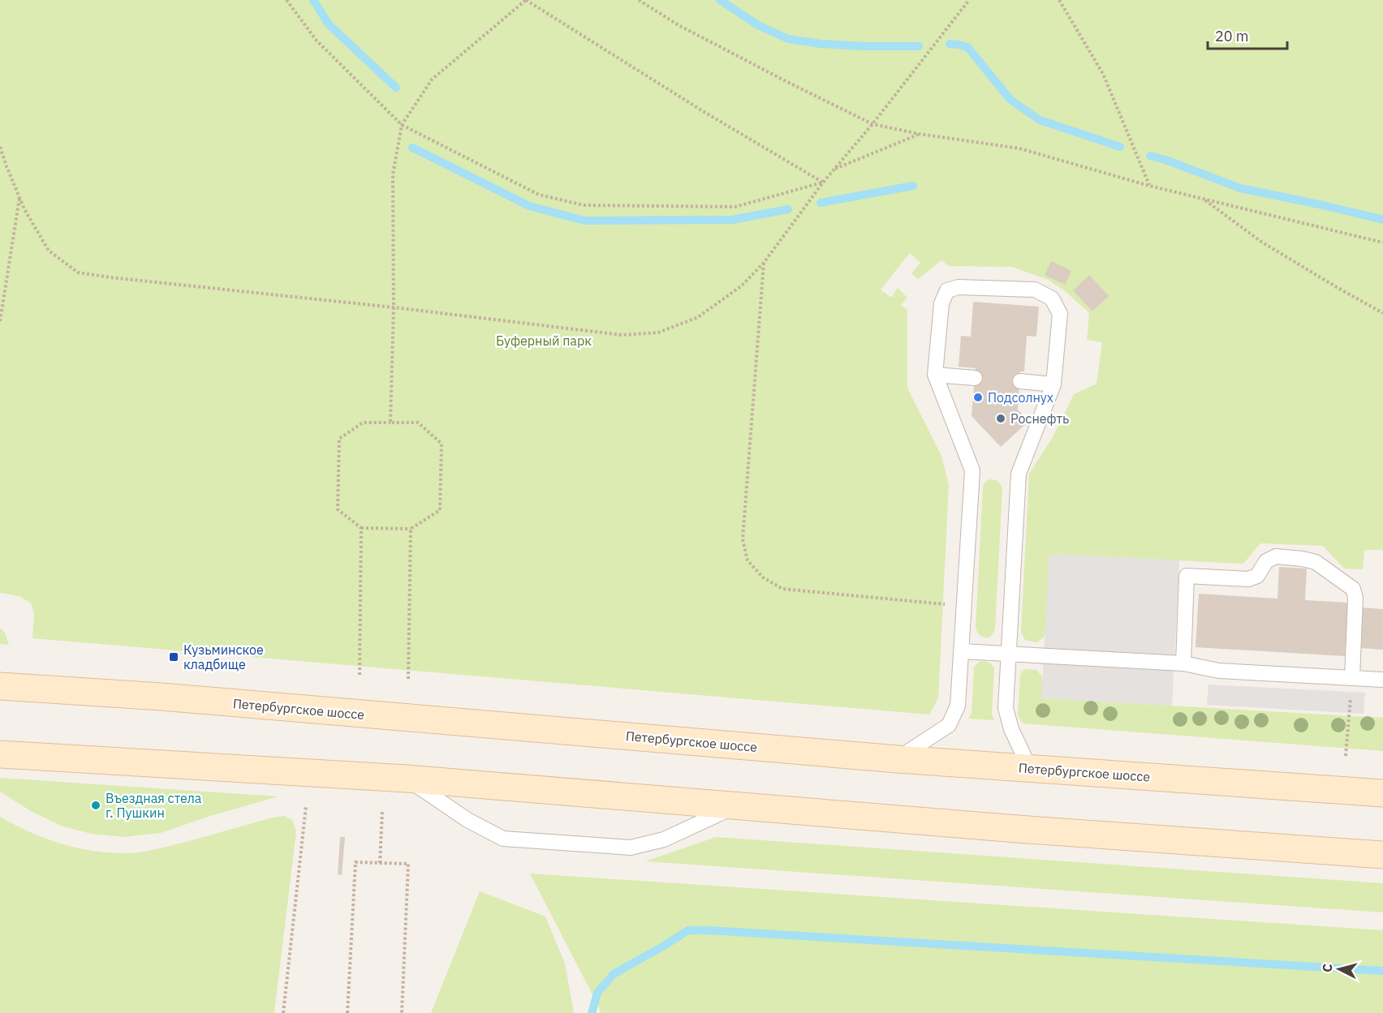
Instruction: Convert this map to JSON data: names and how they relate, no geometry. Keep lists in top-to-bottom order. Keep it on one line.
{"streets":{"main road":["Петербургское шоссе"]},"parks":["Буферный парк"],"places":{"other":["Подсолнух","Роснефть","Въездная стела г. Пушкин"],"transit":["Кузьминское кладбище"]},"scale_bar":"20 m","north":"left"}
